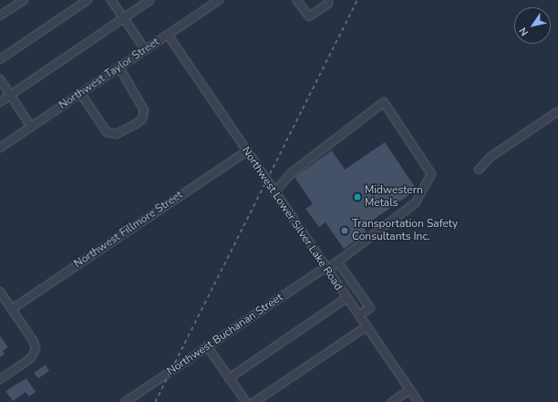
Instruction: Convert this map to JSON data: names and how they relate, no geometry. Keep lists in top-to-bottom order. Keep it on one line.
{"streets":{"street":["Northwest Taylor Street","Northwest Lower Silver Lake Road","Northwest Fillmore Street","Northwest Buchanan Street"]},"crossings":[["Northwest Taylor Street","Northwest Lower Silver Lake Road"],["Northwest Lower Silver Lake Road","Northwest Fillmore Street"],["Northwest Lower Silver Lake Road","Northwest Buchanan Street"]],"places":["Midwestern Metals","Transportation Safety Consultants Inc."],"north":"bottom left"}
